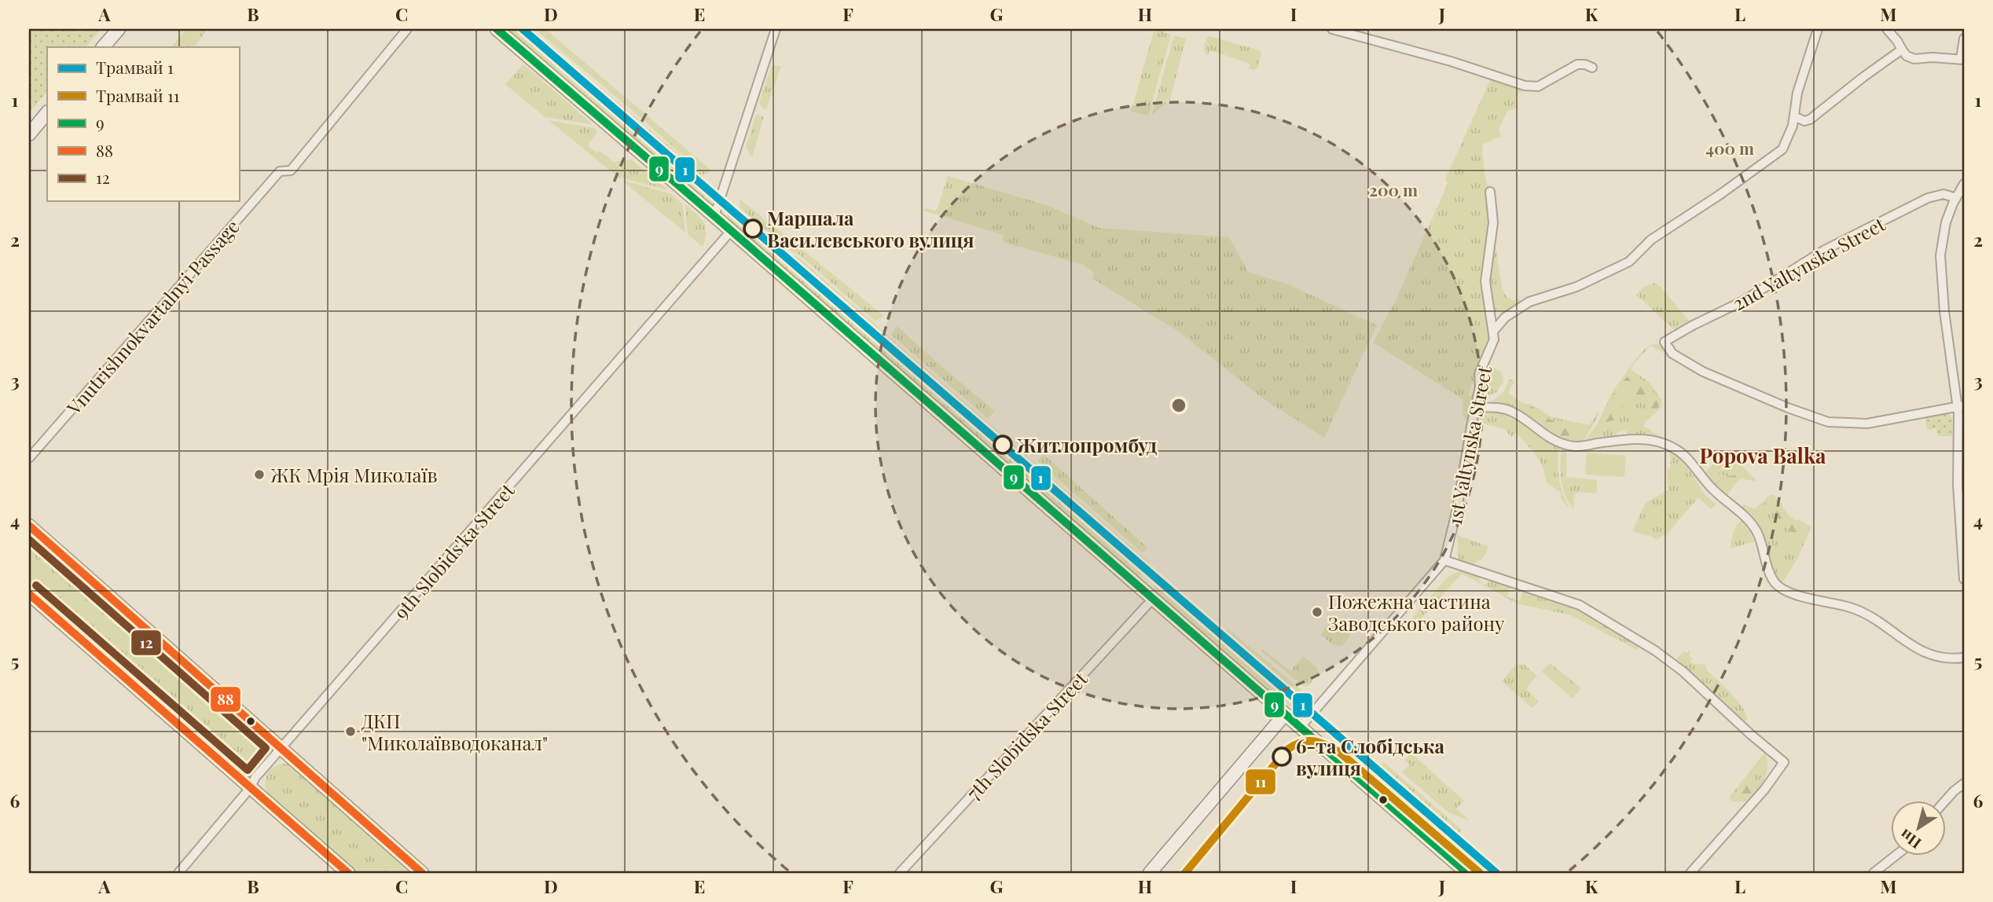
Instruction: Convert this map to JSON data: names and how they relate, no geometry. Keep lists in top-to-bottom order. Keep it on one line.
{"streets":{"street":["2nd Yaltynska Street","Vnutrishnokvartalnyi Passage","1st Yaltynska Street","9th Slobids'ka Street","7th Slobidska Street"]},"districts":["Popova Balka"],"places":["Маршала Василевського вулиця","Житлопромбуд","ЖК Мрія Миколаїв","Пожежна частина Заводського району","ДКП \"Миколаївводоканал\"","6-та Слобідська вулиця"],"lines":["tram line 1","transit line 9","transit line 88","transit line 12","tram line 11"],"legend":["Трамвай 1","Трамвай 11","9","88","12"],"north":"bottom left","grid":{"columns":["A","B","C","D","E","F","G","H","I","J","K","L","M"],"rows":["1","2","3","4","5","6"]},"rings":["400 m","200 m"]}
